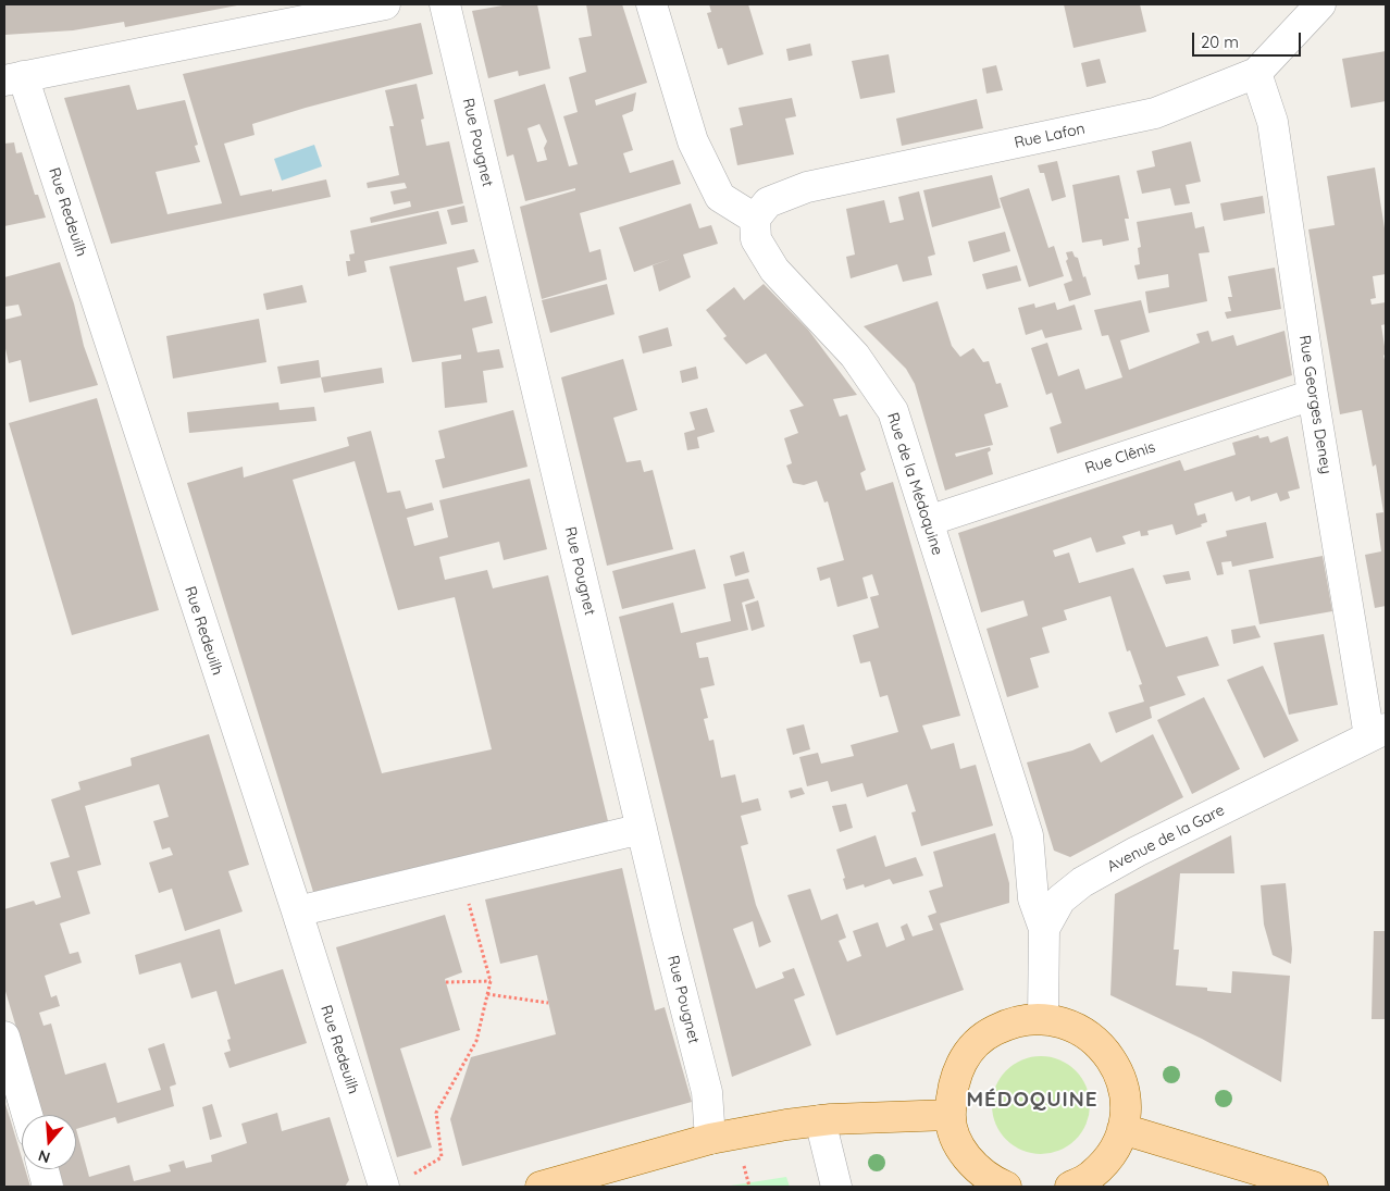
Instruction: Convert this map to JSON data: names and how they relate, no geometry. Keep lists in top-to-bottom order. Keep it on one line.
{"streets":{"street":["Rue Lafon","Rue Pougnet","Rue Redeuilh","Rue Georges Deney","Rue Clênis","Rue de la Médoquine","Avenue de la Gare"]},"crossings":[["Rue Lafon","Rue Georges Deney"],["Rue Lafon","Rue de la Médoquine"],["Rue Georges Deney","Rue Clênis"],["Rue Georges Deney","Avenue de la Gare"],["Rue Clênis","Rue de la Médoquine"],["Rue de la Médoquine","Avenue de la Gare"]],"districts":["MÉDOQUINE"],"scale_bar":"20 m","north":"bottom"}
